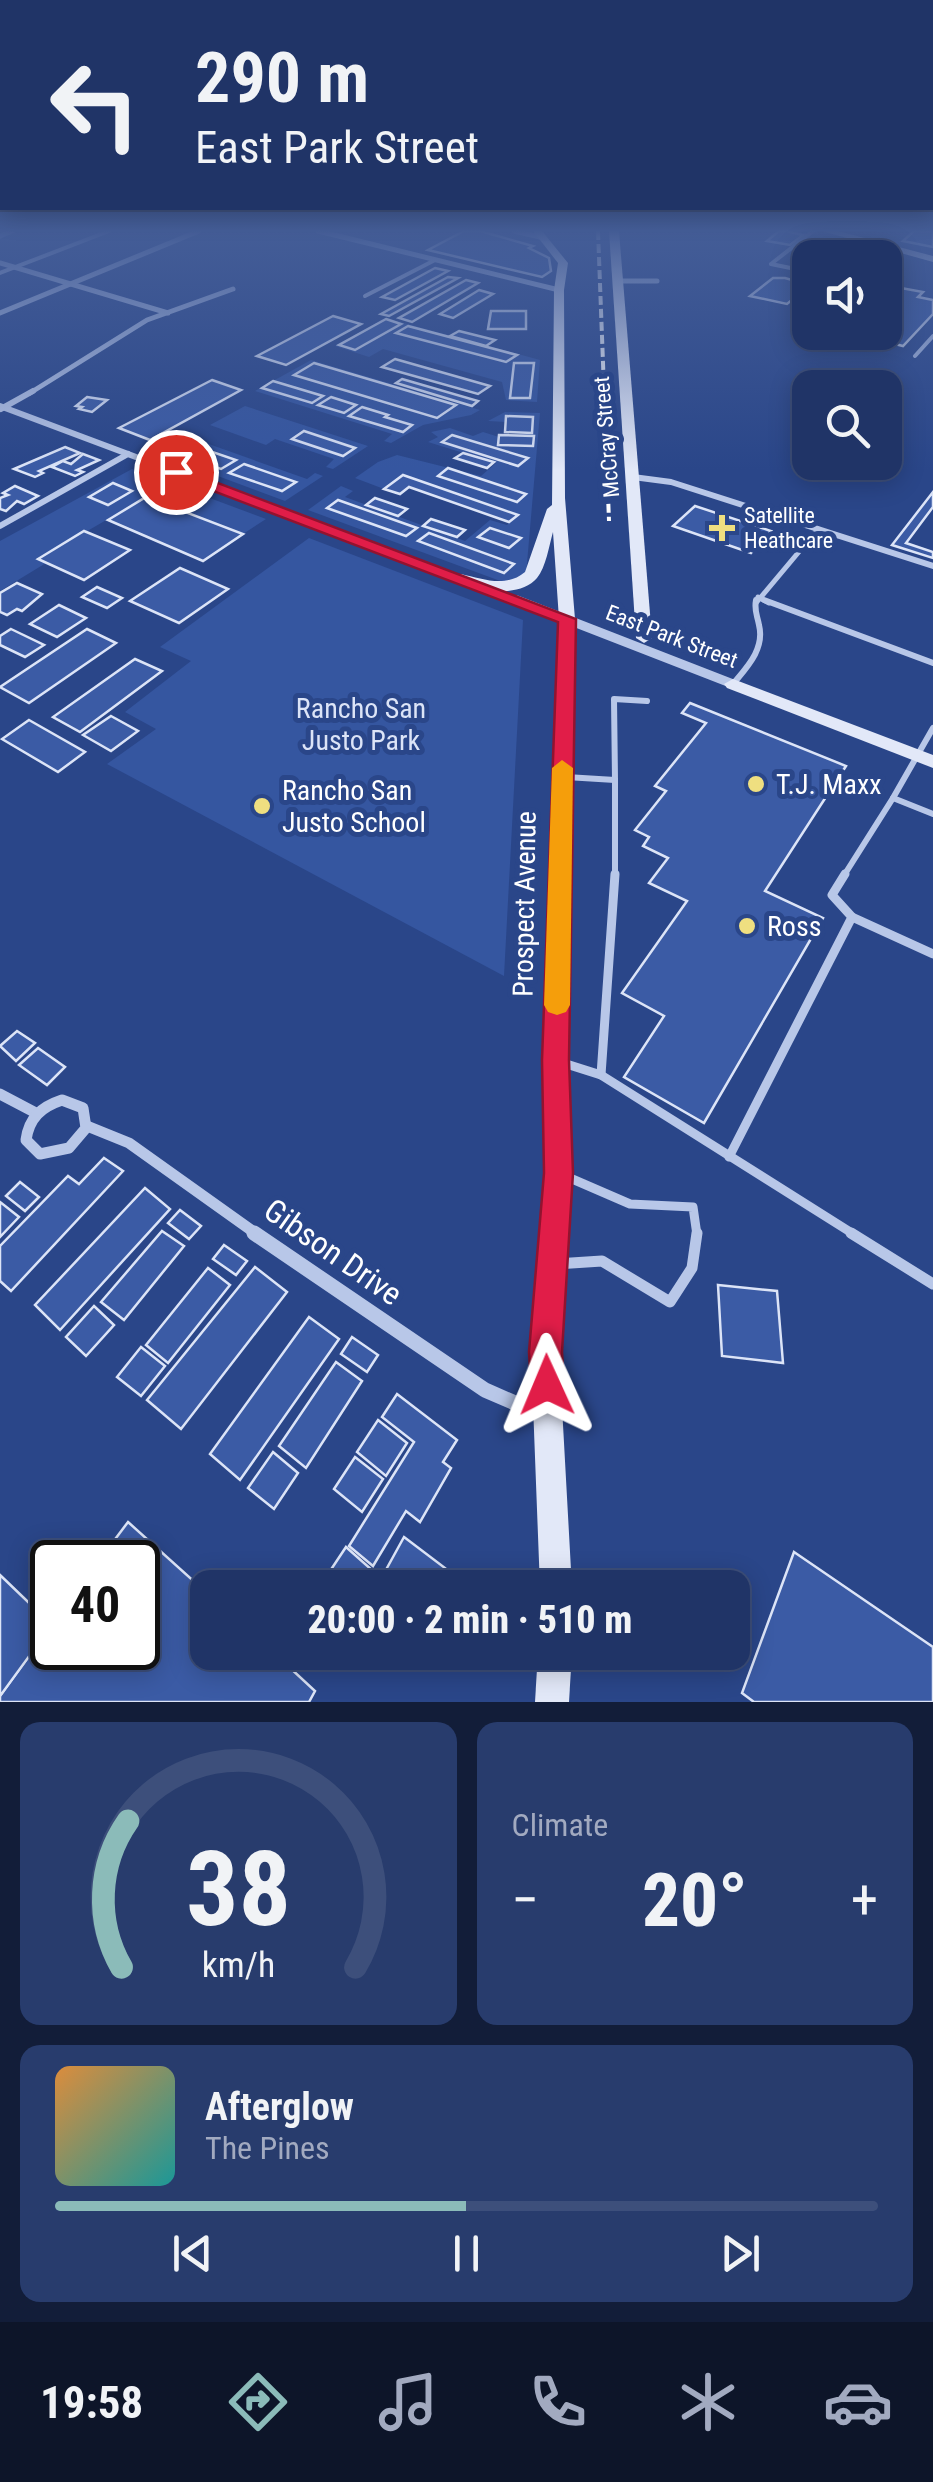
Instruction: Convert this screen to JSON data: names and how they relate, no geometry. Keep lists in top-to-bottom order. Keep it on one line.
{"streets":{"street":["McCray Street","East Park Street","Prospect Avenue","Gibson Drive"]},"crossings":[["East Park Street","Prospect Avenue"],["Prospect Avenue","Gibson Drive"]],"parks":["Rancho San Justo Park"],"places":{"health":["Satellite Heathcare"],"other":["T.J. Maxx","Rancho San Justo School","Ross"]},"page":{"turn":["290 m","East Park Street"],"limit":"40","trip":"20:00 · 2 min · 510 m","tile":"Climate","heat":["−","20°","+"],"song":["Afterglow","The Pines"],"tabs":"19:58","gauge":["38","km/h"]}}
